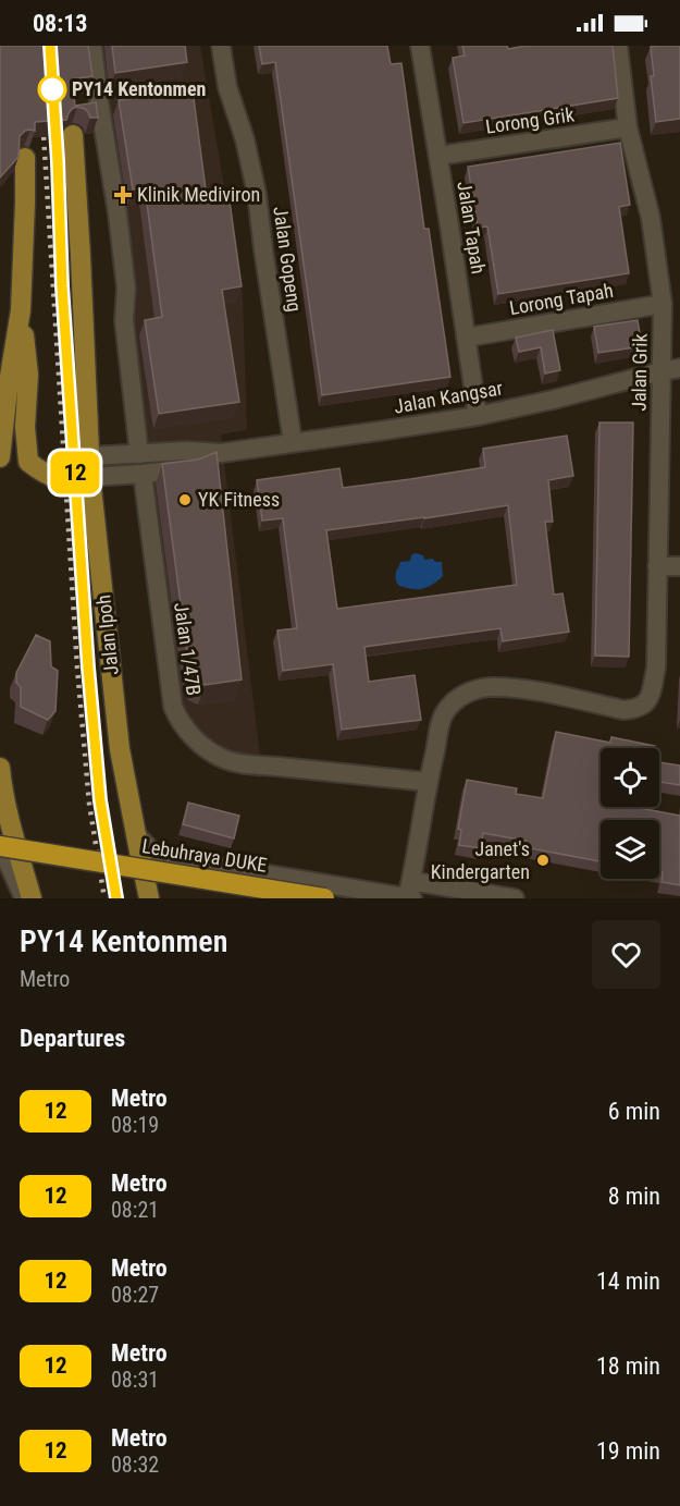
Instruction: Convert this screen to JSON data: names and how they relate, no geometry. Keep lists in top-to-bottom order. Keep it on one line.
{"streets":{"highway":["Lebuhraya DUKE"],"main road":["Jalan Ipoh"],"street":["Lorong Grik","Jalan Tapah","Jalan Gopeng","Lorong Tapah","Jalan Grik","Jalan Kangsar","Jalan 1/47B"]},"crossings":[["Lorong Grik","Jalan Tapah"],["Lorong Grik","Jalan Grik"],["Jalan Tapah","Lorong Tapah"],["Jalan Tapah","Jalan Kangsar"],["Jalan Gopeng","Jalan Kangsar"],["Lorong Tapah","Jalan Grik"],["Jalan Grik","Jalan Kangsar"],["Jalan Grik","Jalan 1/47B"],["Jalan Kangsar","Jalan Ipoh"],["Jalan Kangsar","Jalan 1/47B"]],"places":{"other":["PY14 Kentonmen","YK Fitness","Janet's Kindergarten"],"health":["Klinik Mediviron"]},"lines":["metro line 12"],"page":{"status":"08:13","on_map":"12","heading":[["PY14 Kentonmen","Metro"],"Departures"],"list":[{"mark":"12","name":"Metro","note":"08:19","value":"6 min"},{"mark":"12","name":"Metro","note":"08:21","value":"8 min"},{"mark":"12","name":"Metro","note":"08:27","value":"14 min"},{"mark":"12","name":"Metro","note":"08:31","value":"18 min"},{"mark":"12","name":"Metro","note":"08:32","value":"19 min"}]}}
